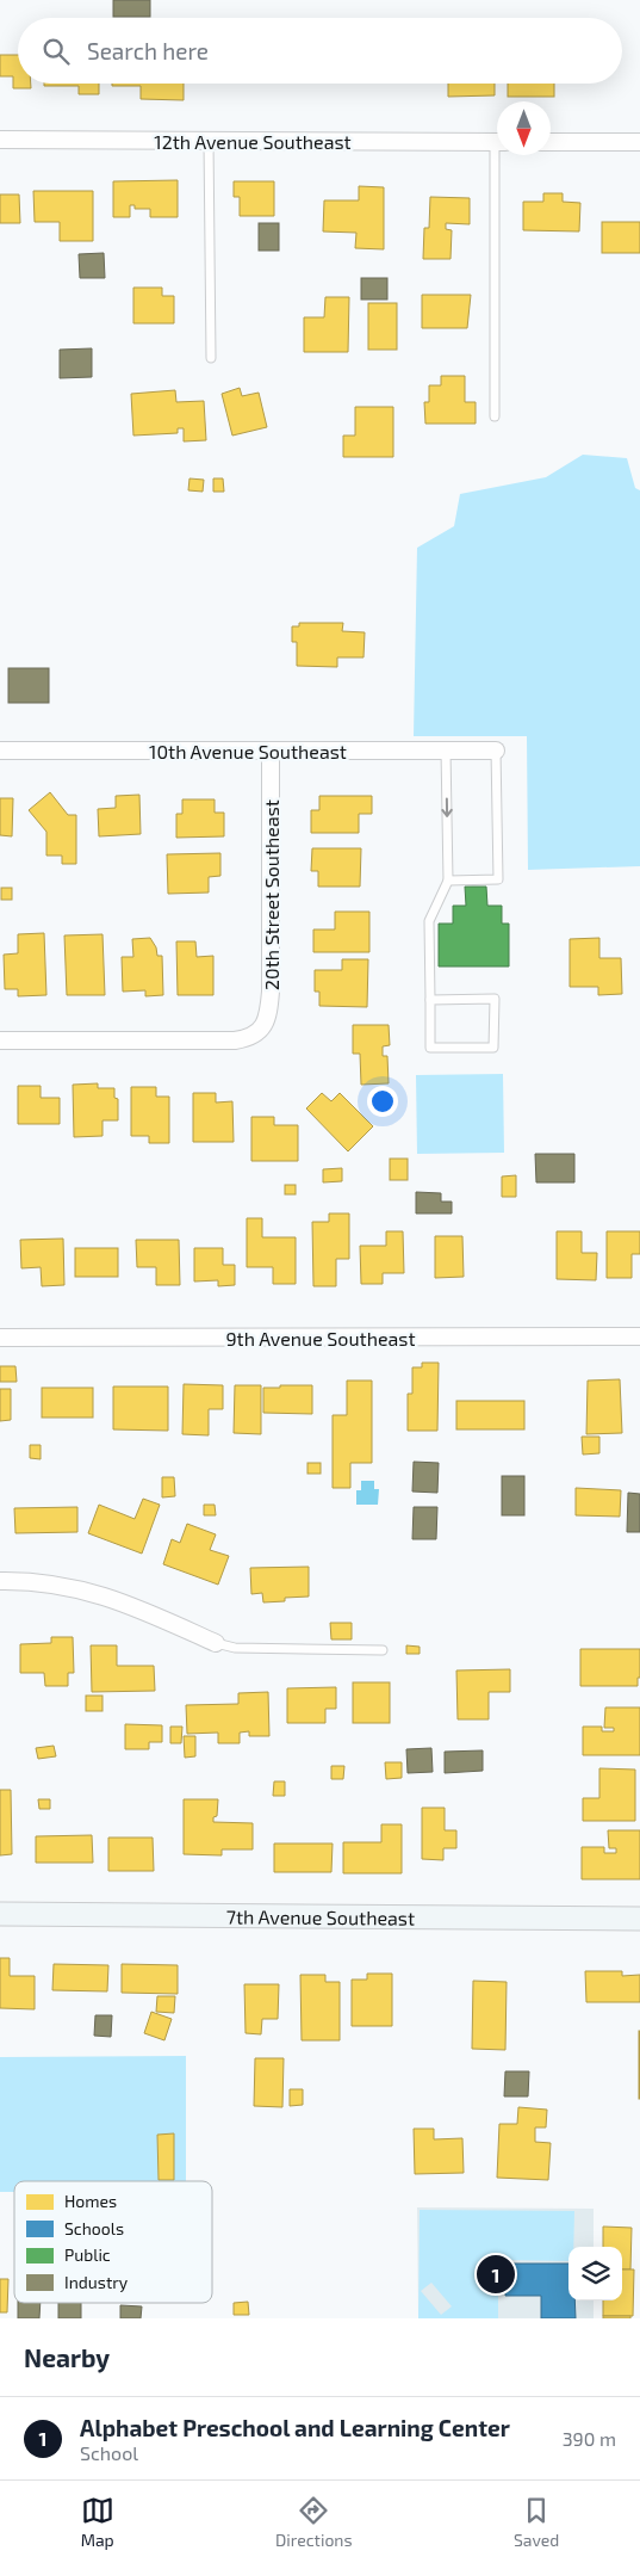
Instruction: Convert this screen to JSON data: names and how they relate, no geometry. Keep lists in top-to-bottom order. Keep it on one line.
{"streets":{"street":["12th Avenue Southeast","10th Avenue Southeast","20th Street Southeast","9th Avenue Southeast","7th Avenue Southeast"]},"crossings":[["10th Avenue Southeast","20th Street Southeast"]],"legend":["Homes","Schools","Public","Industry"],"north":"bottom","page":{"search":"Search here","pins":"1","heading":"Nearby","list":[{"mark":"1","name":"Alphabet Preschool and Learning Center","note":"School","value":"390 m"}],"nav":["Map","Directions","Saved"]}}
